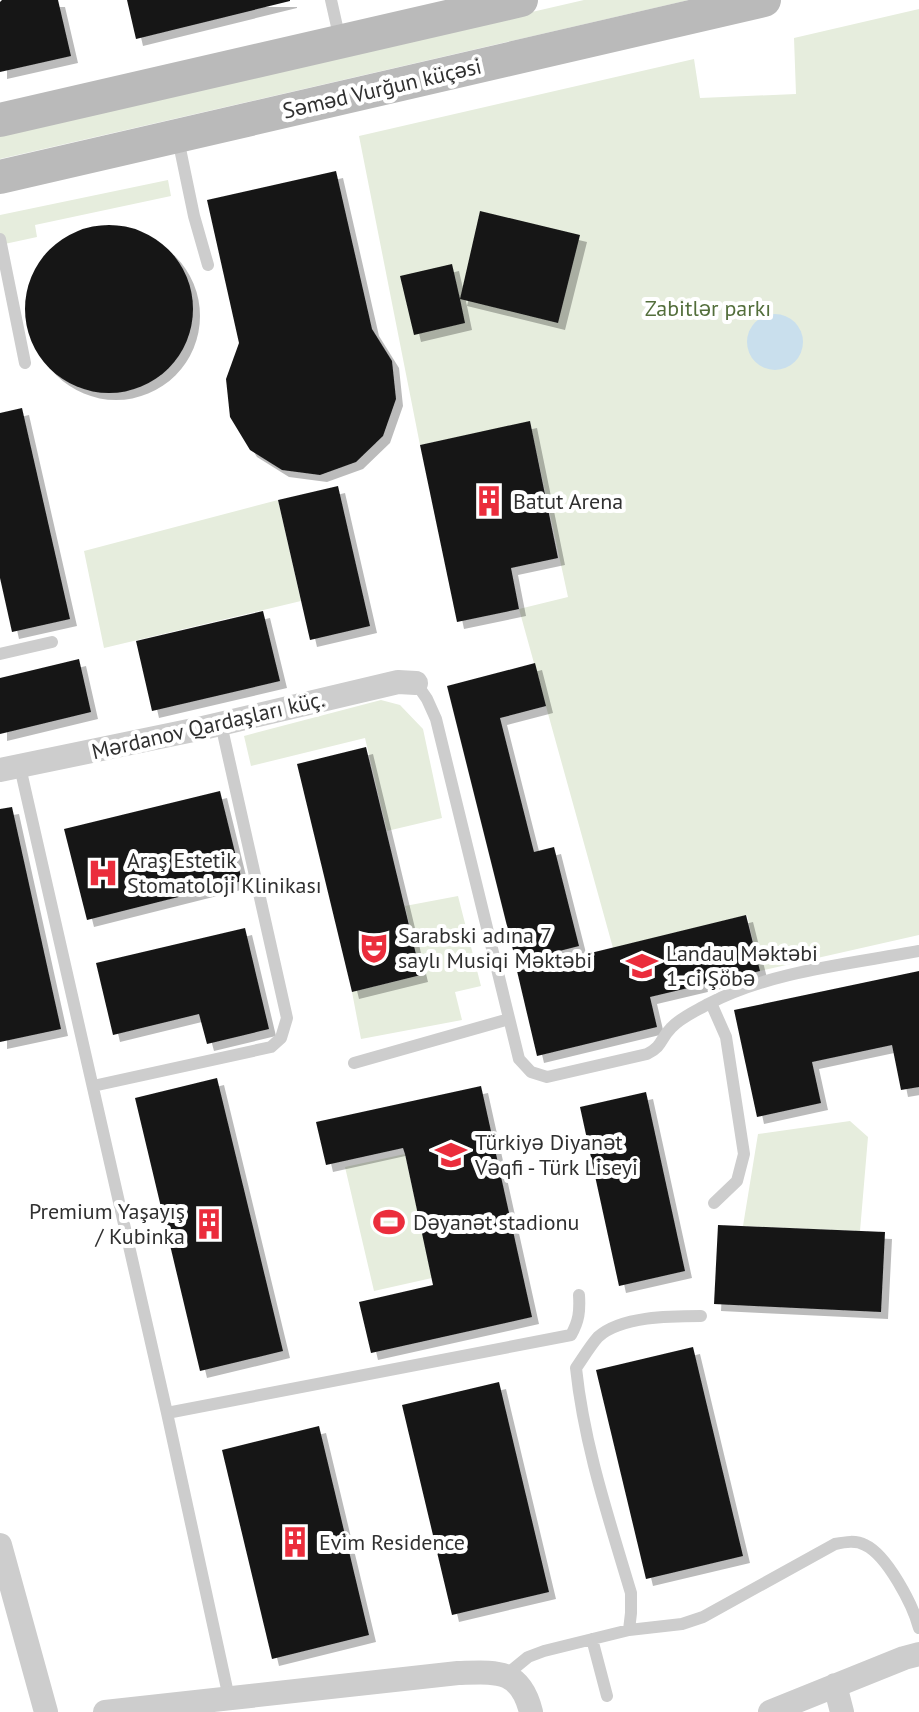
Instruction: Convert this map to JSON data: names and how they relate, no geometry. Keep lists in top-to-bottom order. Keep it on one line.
{"streets":{"main road":["Səməd Vurğun küçəsi"],"street":["Mərdanov Qardaşları küç."]},"parks":["Zabitlər parkı"],"places":{"building":["Batut Arena","Premium Yaşayış / Kubinka","Evim Residence"],"hospital":["Araş Estetik Stomatoloji Klinikası"],"theatre":["Sarabski adına 7 saylı Musiqi Məktəbi"],"school or university":["Landau Məktəbi 1-ci Şöbə","Türkiyə Diyanət Vəqfi - Türk Liseyi"],"sports":["Dəyanət stadionu"]}}
